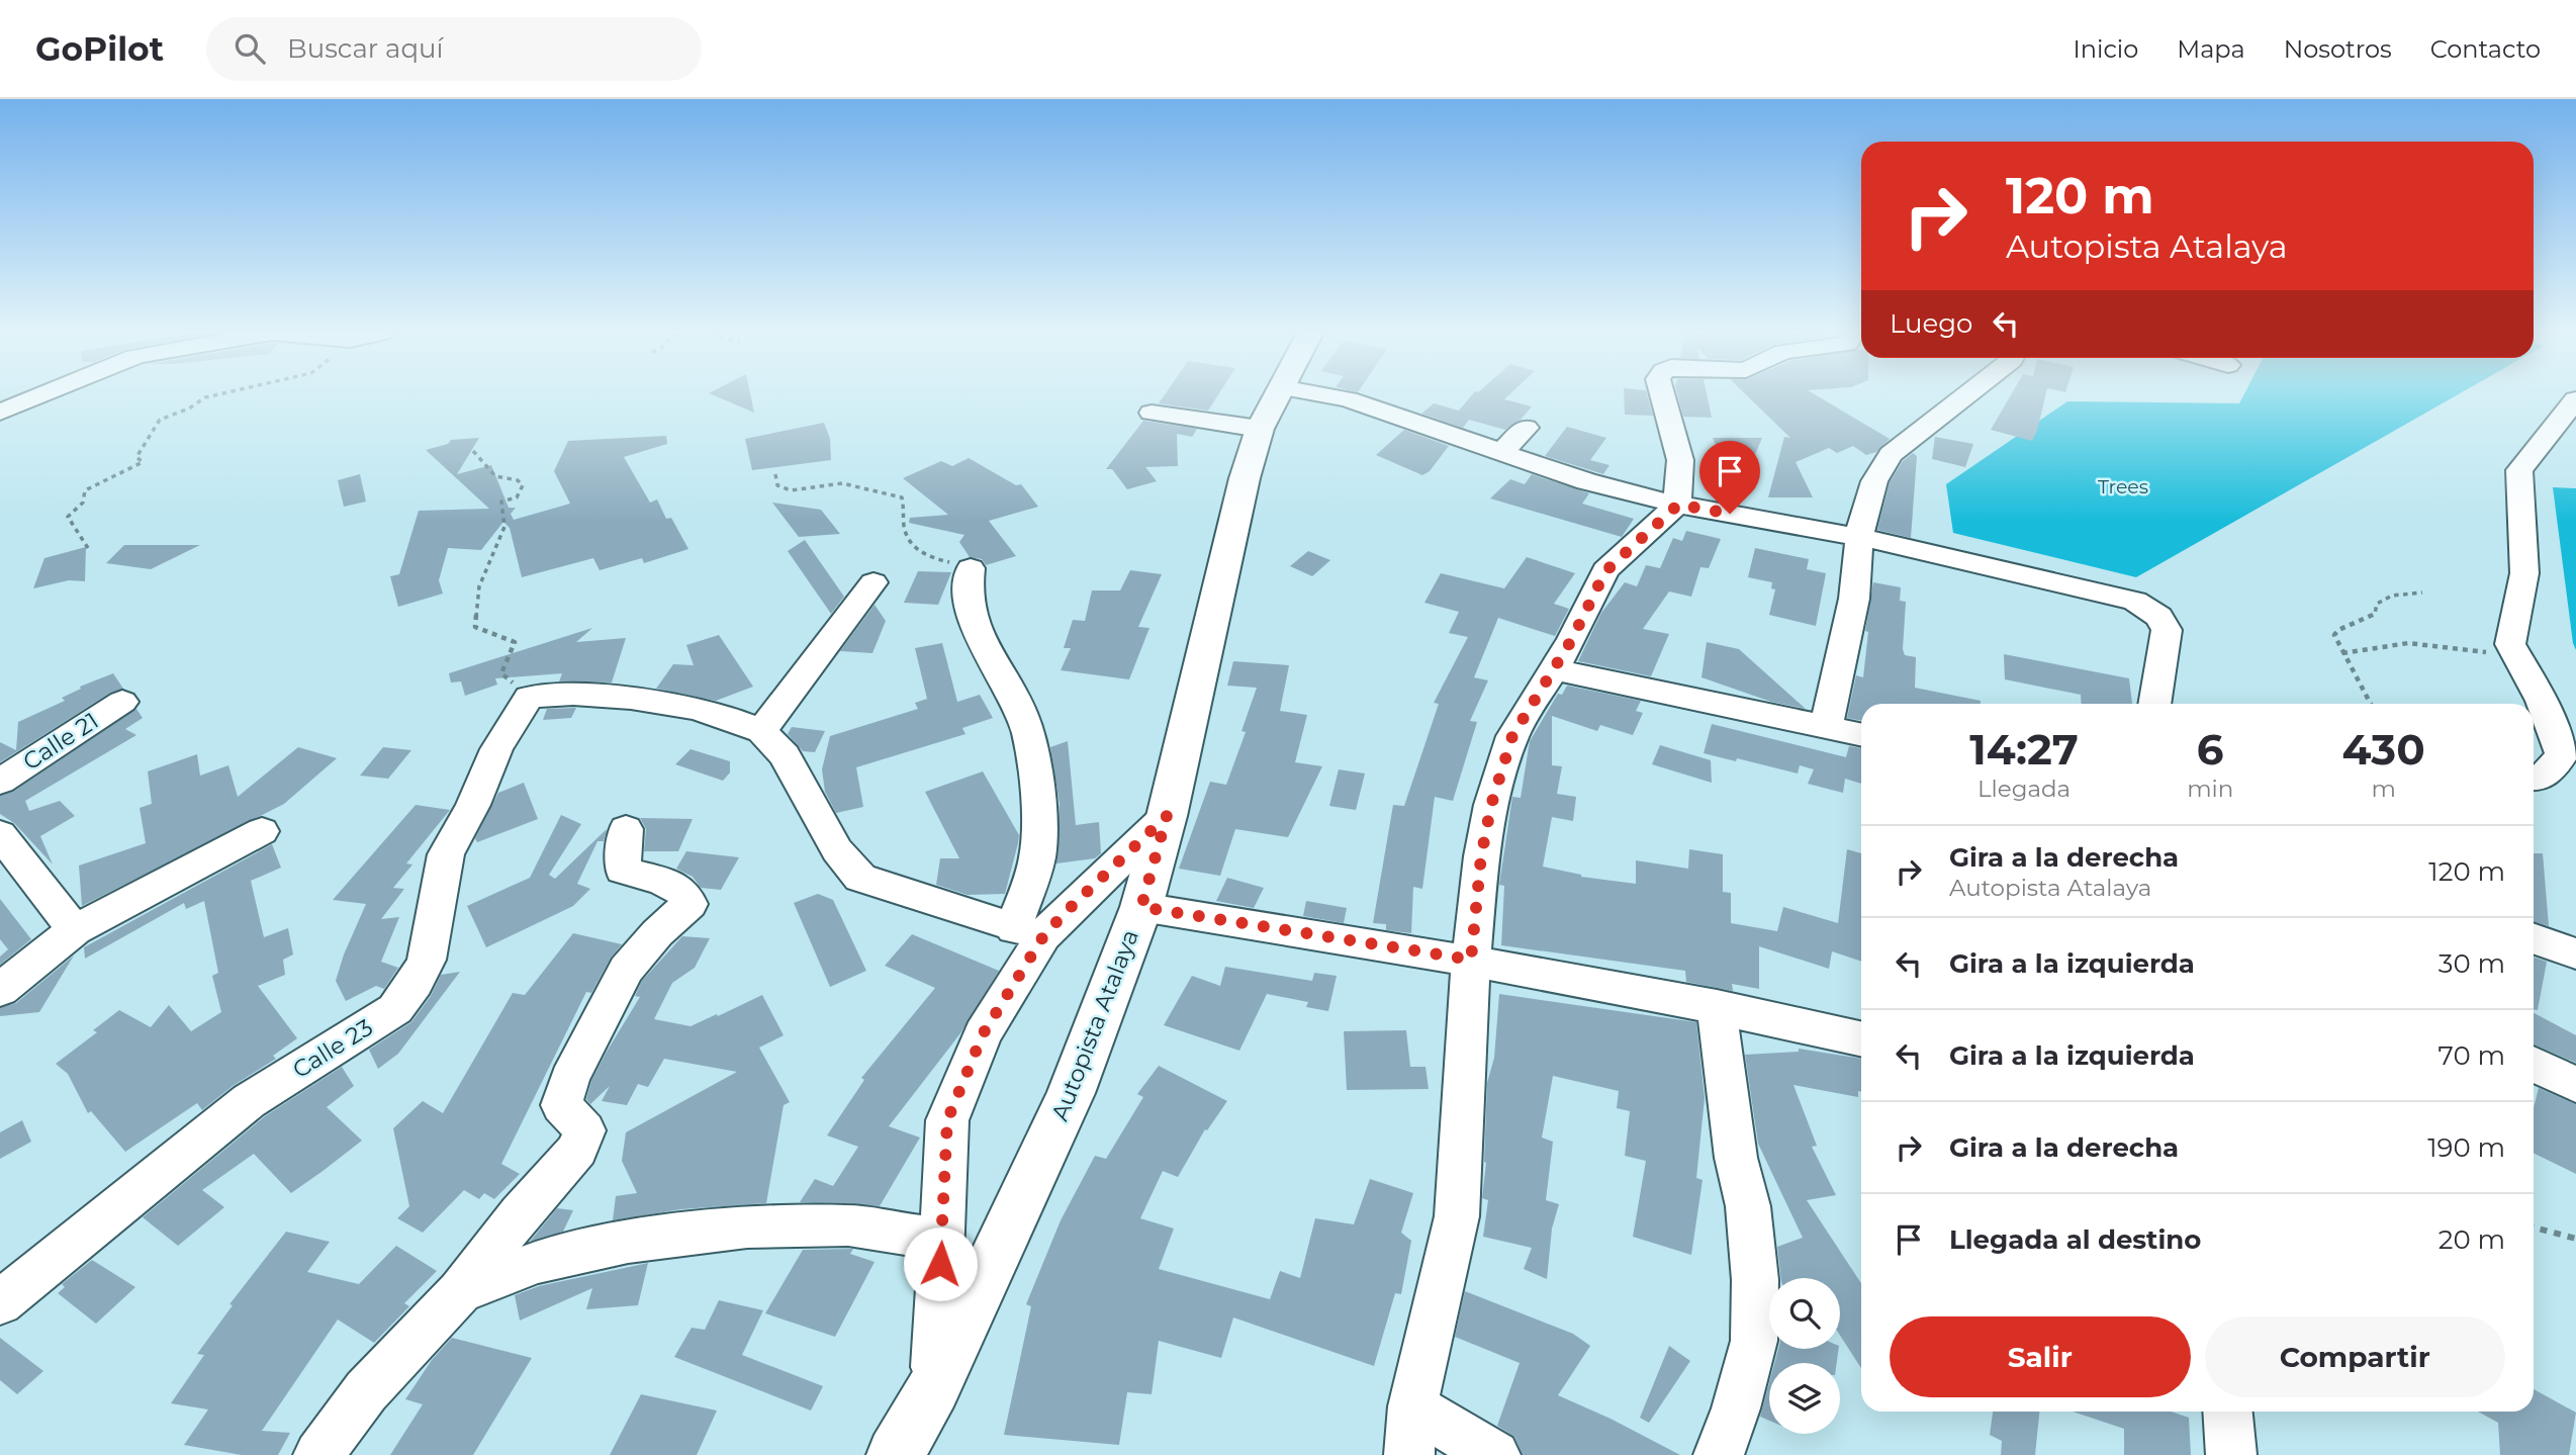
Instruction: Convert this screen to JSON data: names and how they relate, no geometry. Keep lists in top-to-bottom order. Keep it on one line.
{"streets":{"main road":["Autopista Atalaya"],"street":["Calle 21","Calle 23"]},"parks":["Trees"],"page":{"header":"GoPilot","search":"Buscar aquí","nav":["Inicio","Mapa","Nosotros","Contacto"],"turn":["120 m","Autopista Atalaya"],"then":"Luego","eta":["14:27","Llegada","6","min","430","m"],"list":[{"name":"Gira a la derecha","note":"Autopista Atalaya","value":"120 m"},{"name":"Gira a la izquierda","value":"30 m"},{"name":"Gira a la izquierda","value":"70 m"},{"name":"Gira a la derecha","value":"190 m"},{"name":"Llegada al destino","value":"20 m"}],"buttons":["Salir","Compartir"]}}
